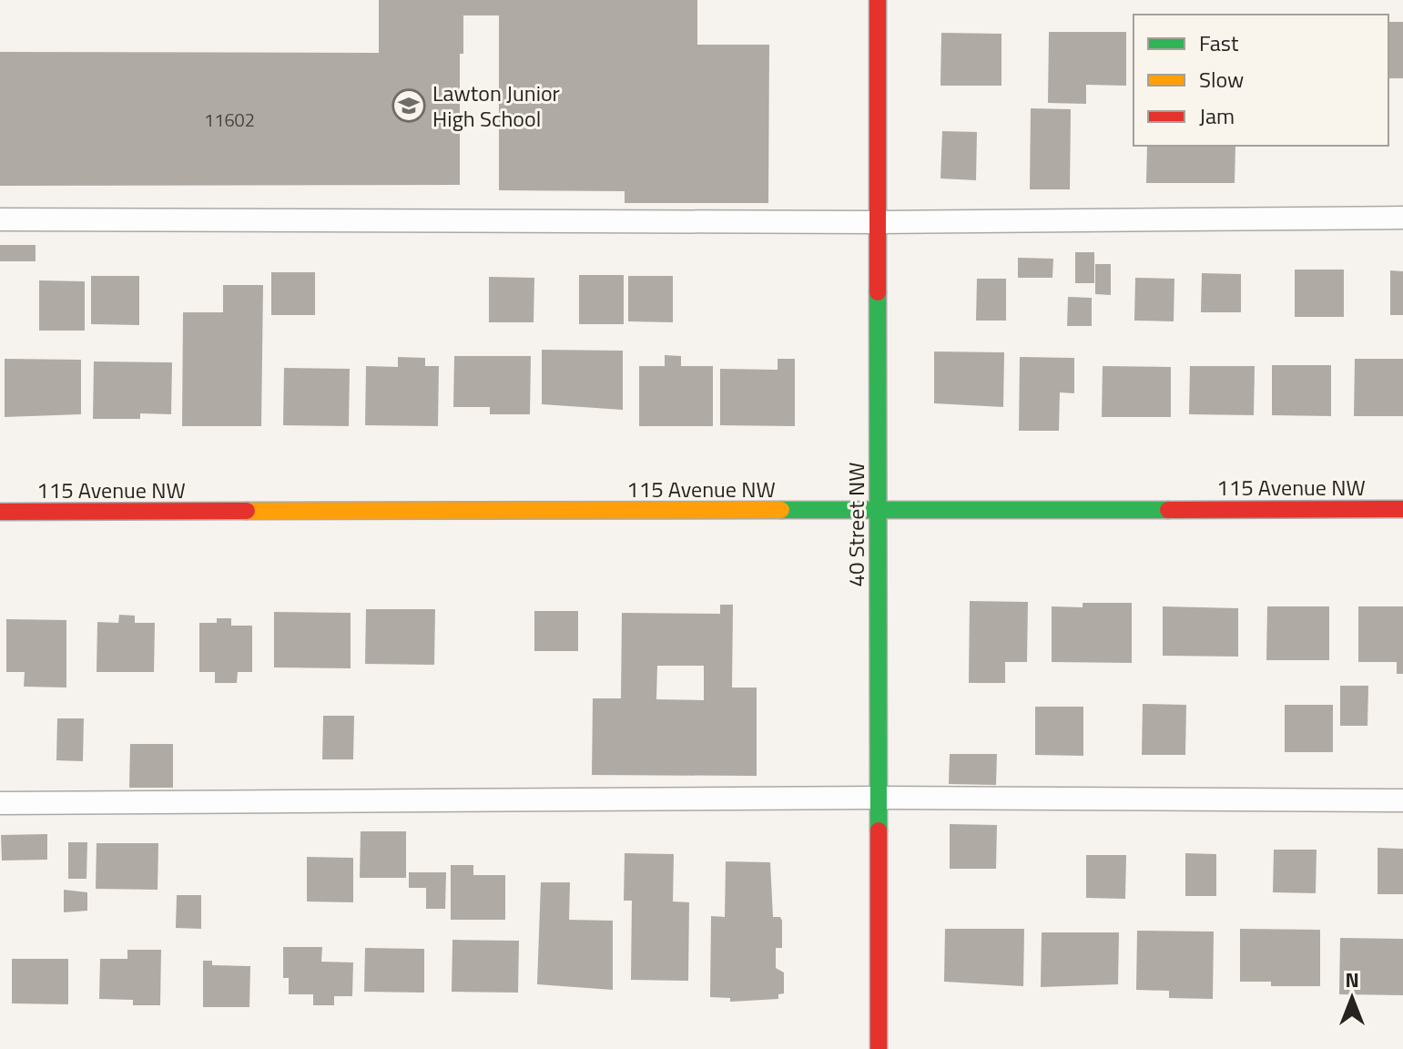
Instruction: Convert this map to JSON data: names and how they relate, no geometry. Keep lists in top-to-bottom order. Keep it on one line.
{"streets":{"street":["115 Avenue NW","40 Street NW"]},"crossings":[["115 Avenue NW","40 Street NW"]],"places":{"school or university":["Lawton Junior High School"]},"house_numbers":["11602"],"legend":["Fast","Slow","Jam"],"north":"top"}
